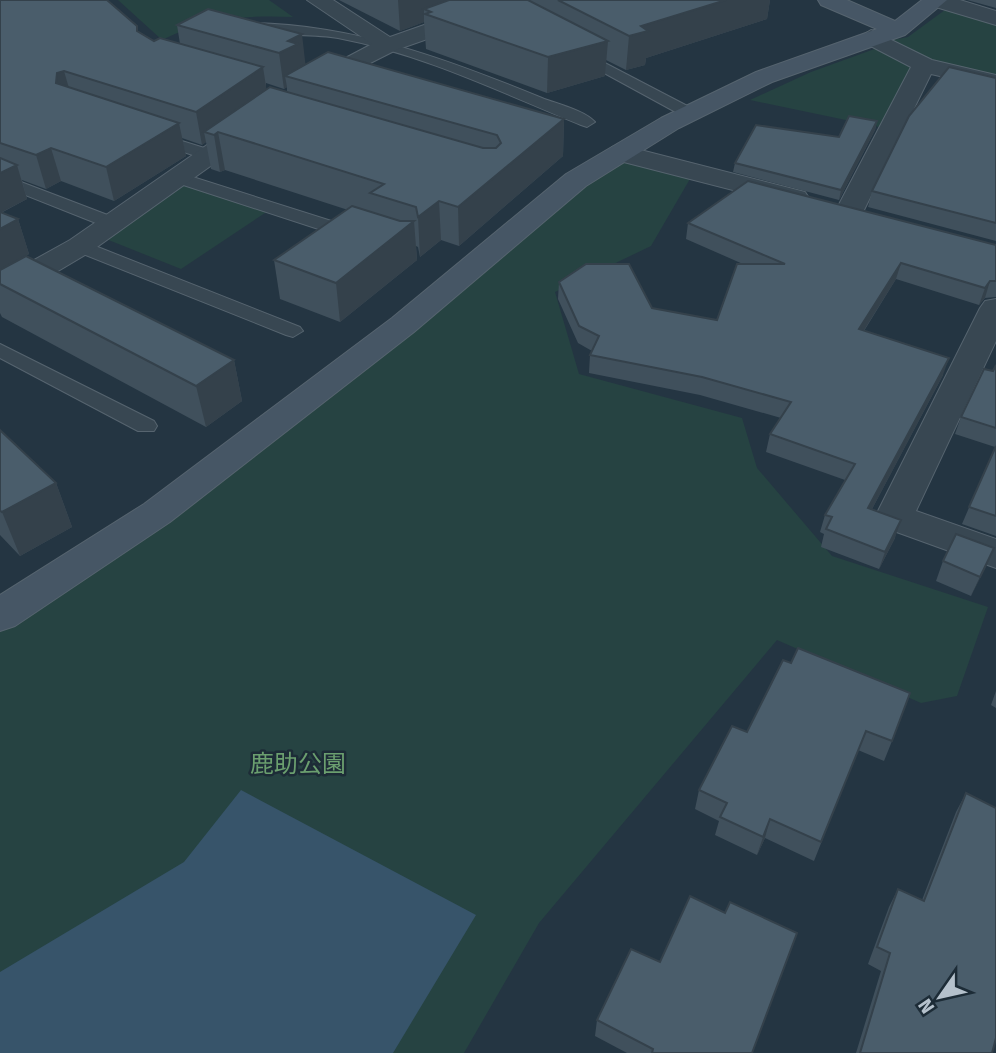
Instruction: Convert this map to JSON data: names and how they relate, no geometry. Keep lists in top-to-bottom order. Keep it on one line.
{"parks":["鹿助公園"],"north":"bottom left"}
